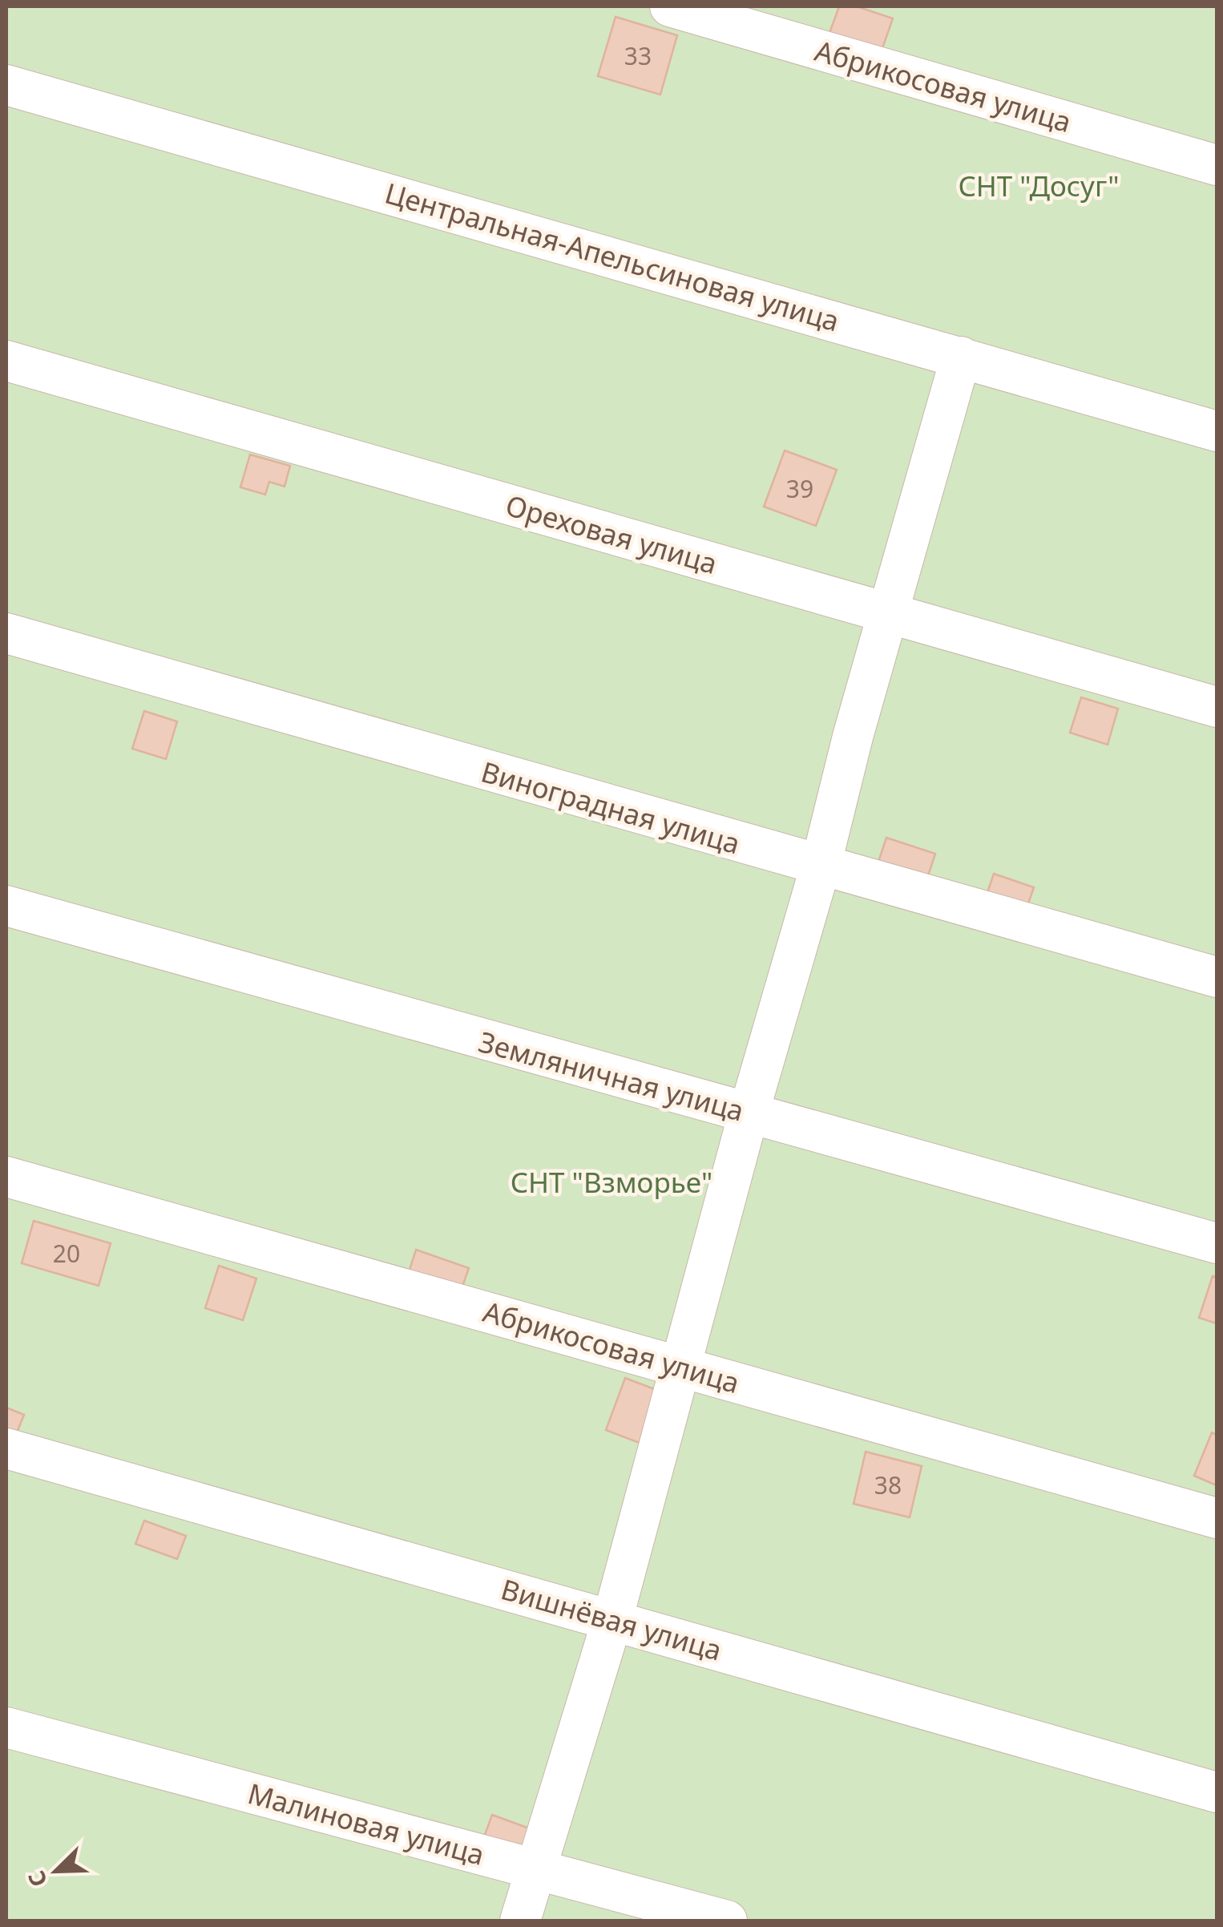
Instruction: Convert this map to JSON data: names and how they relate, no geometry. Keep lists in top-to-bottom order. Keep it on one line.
{"streets":{"lane":["Абрикосовая улица","Центральная-Апельсиновая улица","Ореховая улица","Виноградная улица","Земляничная улица","Вишнёвая улица","Малиновая улица"]},"parks":["СНТ \"Досуг\"","СНТ \"Взморье\""],"house_numbers":["33","39","20","38"],"north":"bottom left"}
